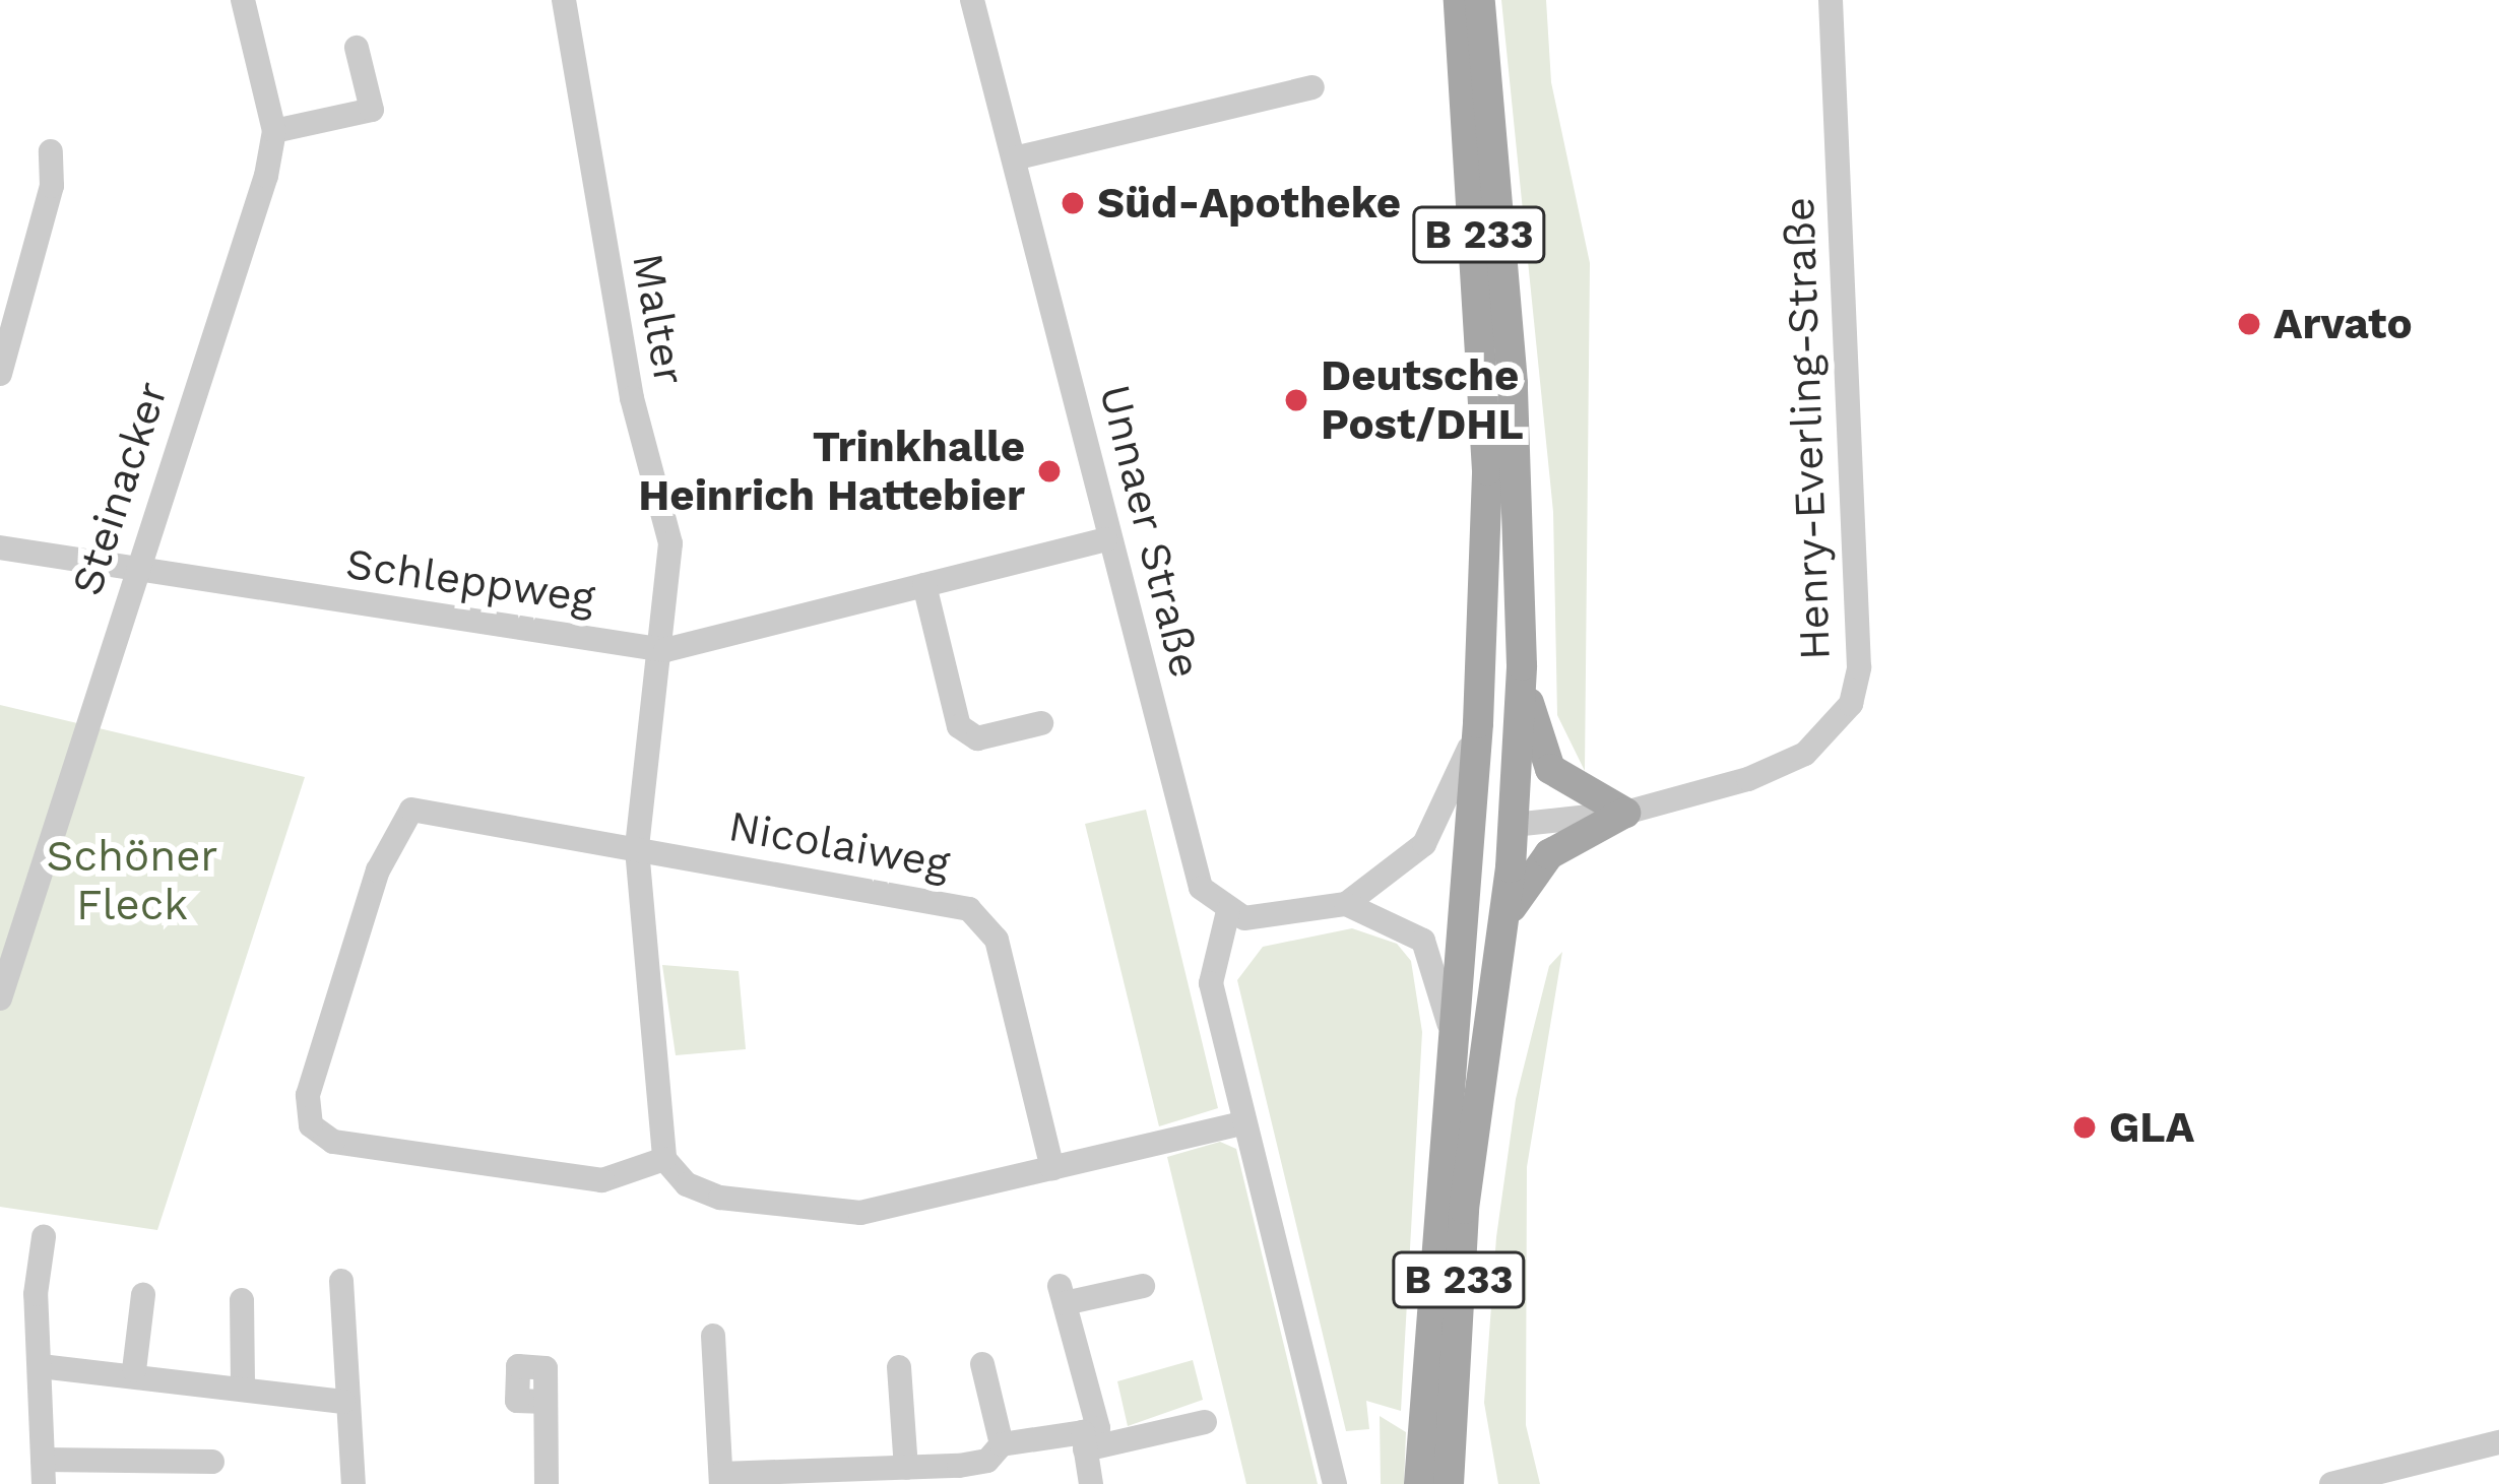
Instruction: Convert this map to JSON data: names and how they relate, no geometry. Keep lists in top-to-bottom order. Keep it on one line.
{"streets":{"main road":["B 233"],"street":["Malter","Henry-Everling-Straße","Steinacker","Unnaer Straße","Schleppweg","Nicolaiweg"]},"crossings":[["B 233","Henry-Everling-Straße"],["Malter","Schleppweg"],["Steinacker","Schleppweg"],["Unnaer Straße","Schleppweg"]],"parks":["Schöner Fleck"],"places":["Süd-Apotheke","Arvato","Deutsche Post/DHL","Trinkhalle Heinrich Hattebier","GLA"]}
